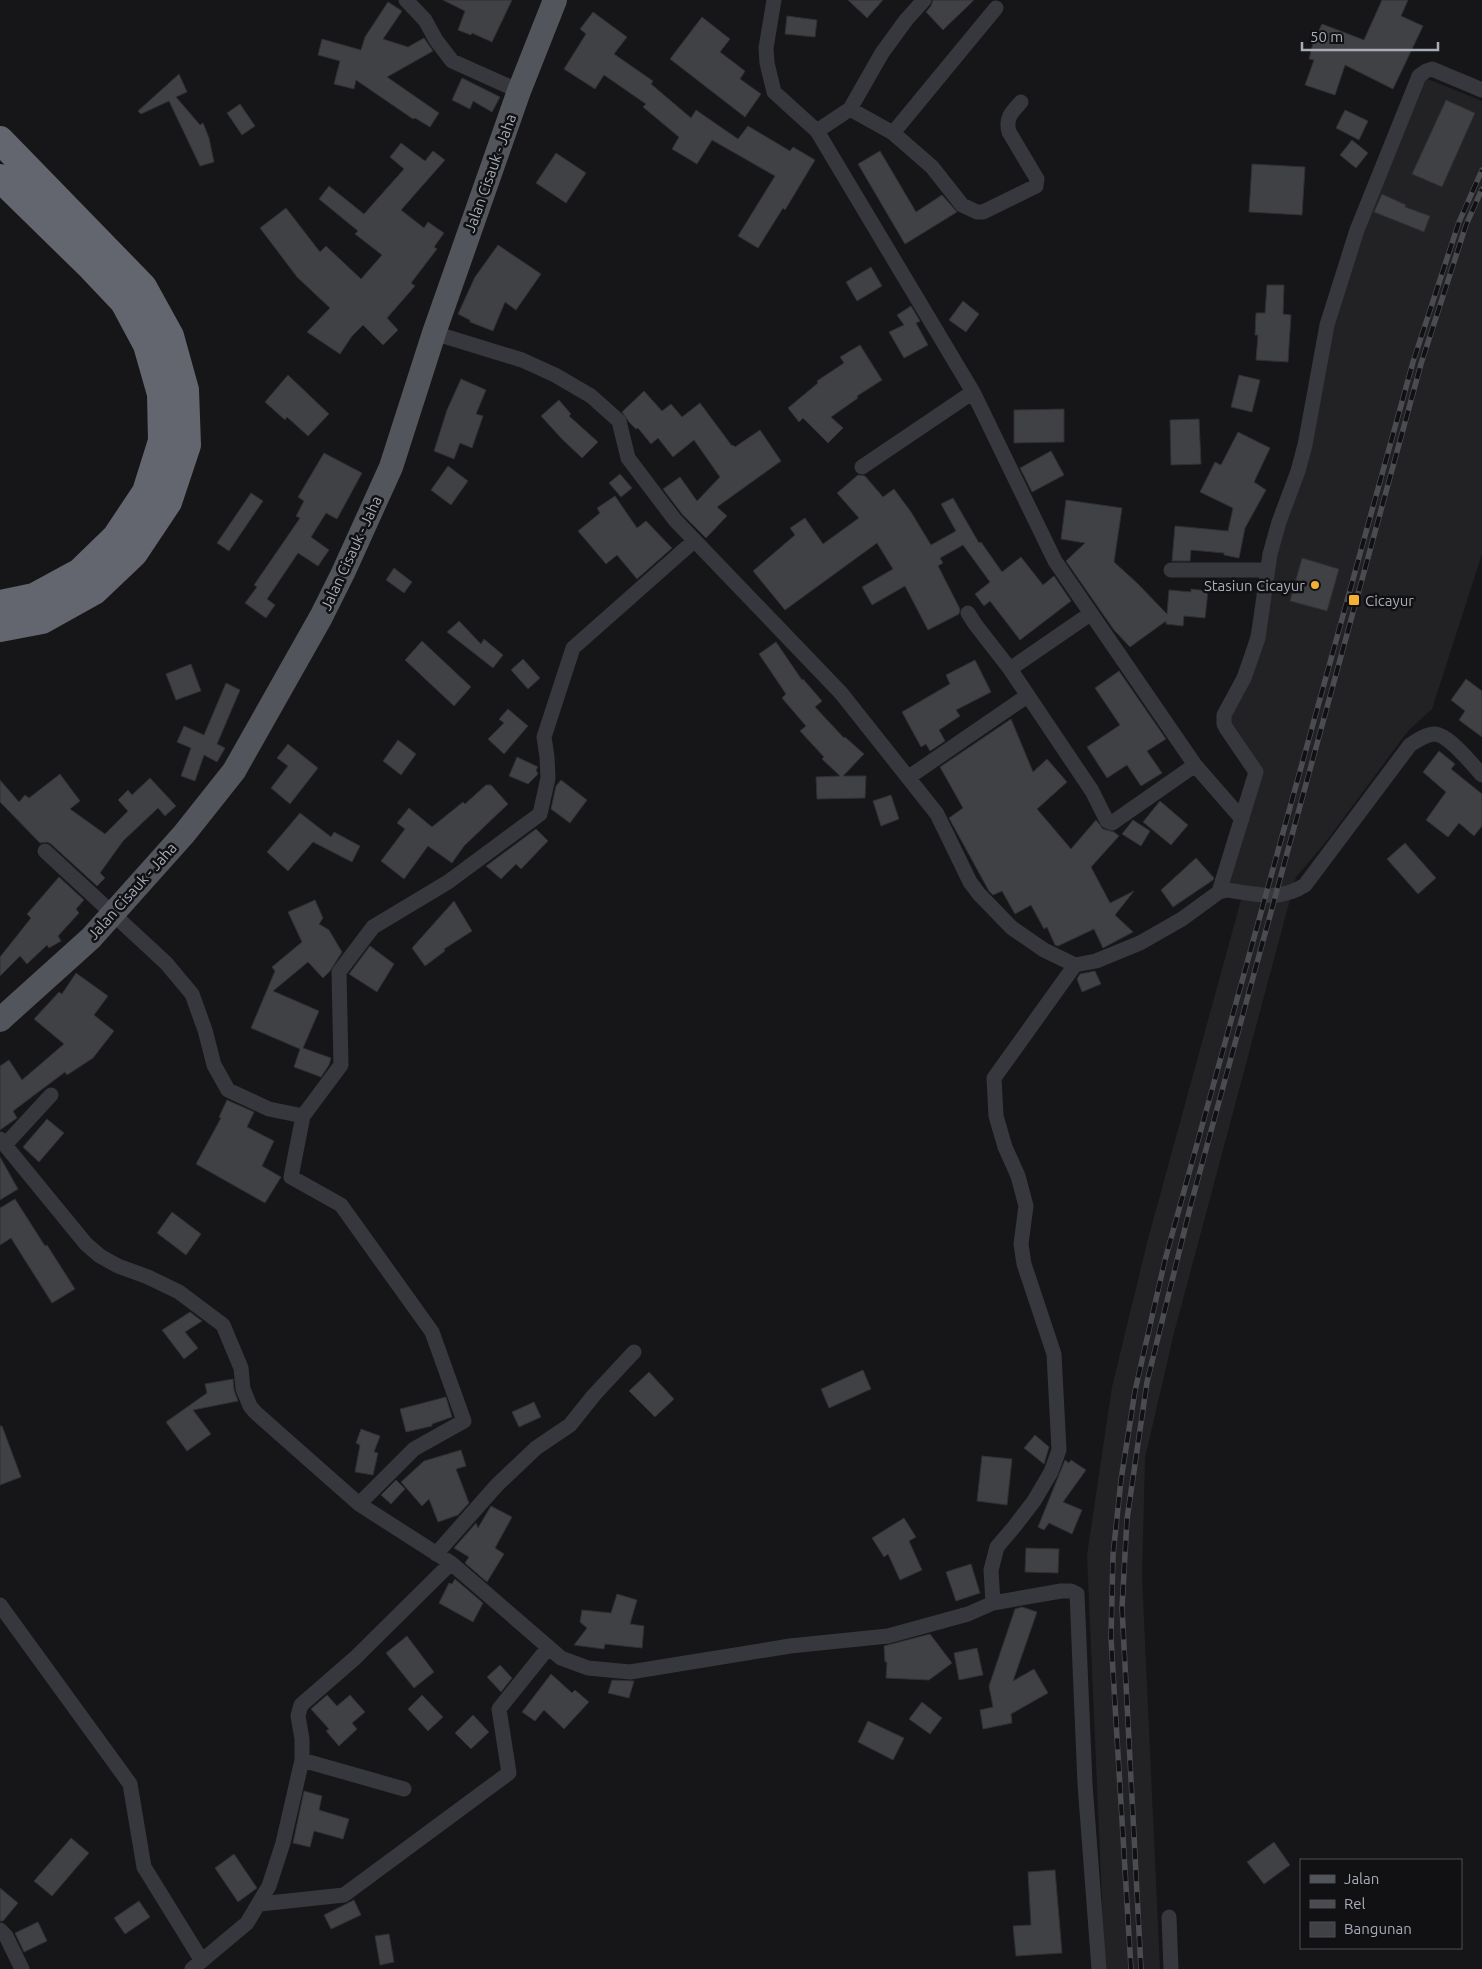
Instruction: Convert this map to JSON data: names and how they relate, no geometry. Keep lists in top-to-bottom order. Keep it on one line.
{"streets":{"main road":["Jalan Cisauk - Jaha"]},"places":{"other":["Stasiun Cicayur"],"transit":["Cicayur"]},"legend":["Jalan","Rel","Bangunan"],"scale_bar":"50 m"}
